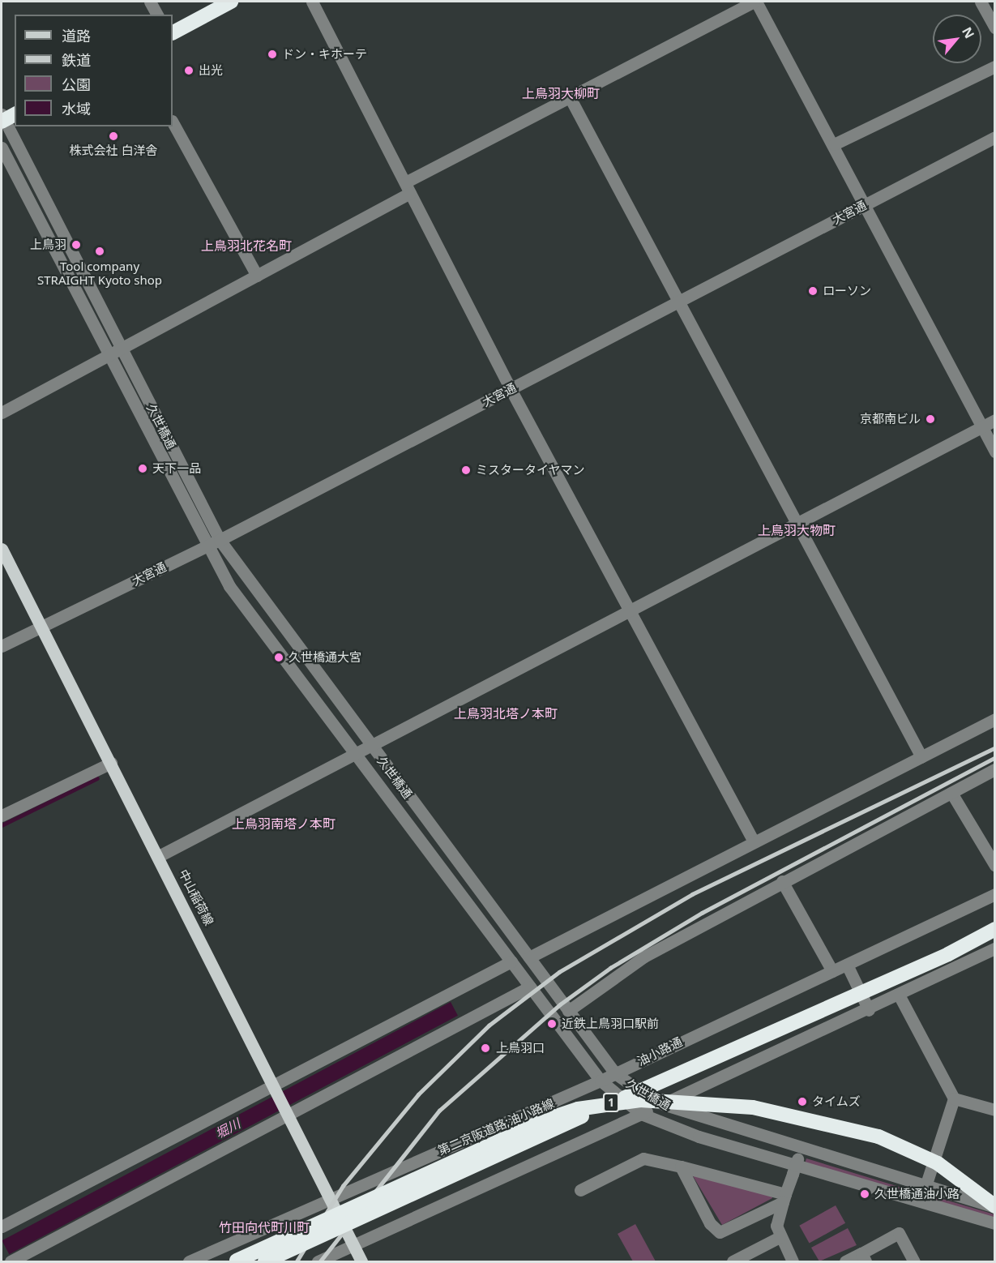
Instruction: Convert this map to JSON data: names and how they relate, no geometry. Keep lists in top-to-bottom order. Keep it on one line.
{"streets":{"highway":["1","第二京阪道路;油小路線"],"main road":["中山稲荷線"],"street":["大宮通","久世橋通","油小路通"]},"crossings":[["大宮通","久世橋通"],["大宮通","中山稲荷線"],["久世橋通","油小路通"],["久世橋通","第二京阪道路;油小路線"],["中山稲荷線","油小路通"]],"districts":["上鳥羽大柳町","上鳥羽北花名町","上鳥羽大物町","上鳥羽北塔ノ本町","上鳥羽南塔ノ本町","竹田向代町川町"],"water":["堀川"],"places":["ドン・キホーテ","出光","株式会社 白洋舎","上鳥羽","Tool company STRAIGHT Kyoto shop","ローソン","京都南ビル","天下一品","ミスタータイヤマン","久世橋通大宮","近鉄上鳥羽口駅前","上鳥羽口","タイムズ","久世橋通油小路"],"legend":["道路","鉄道","公園","水域"],"north":"top right"}
